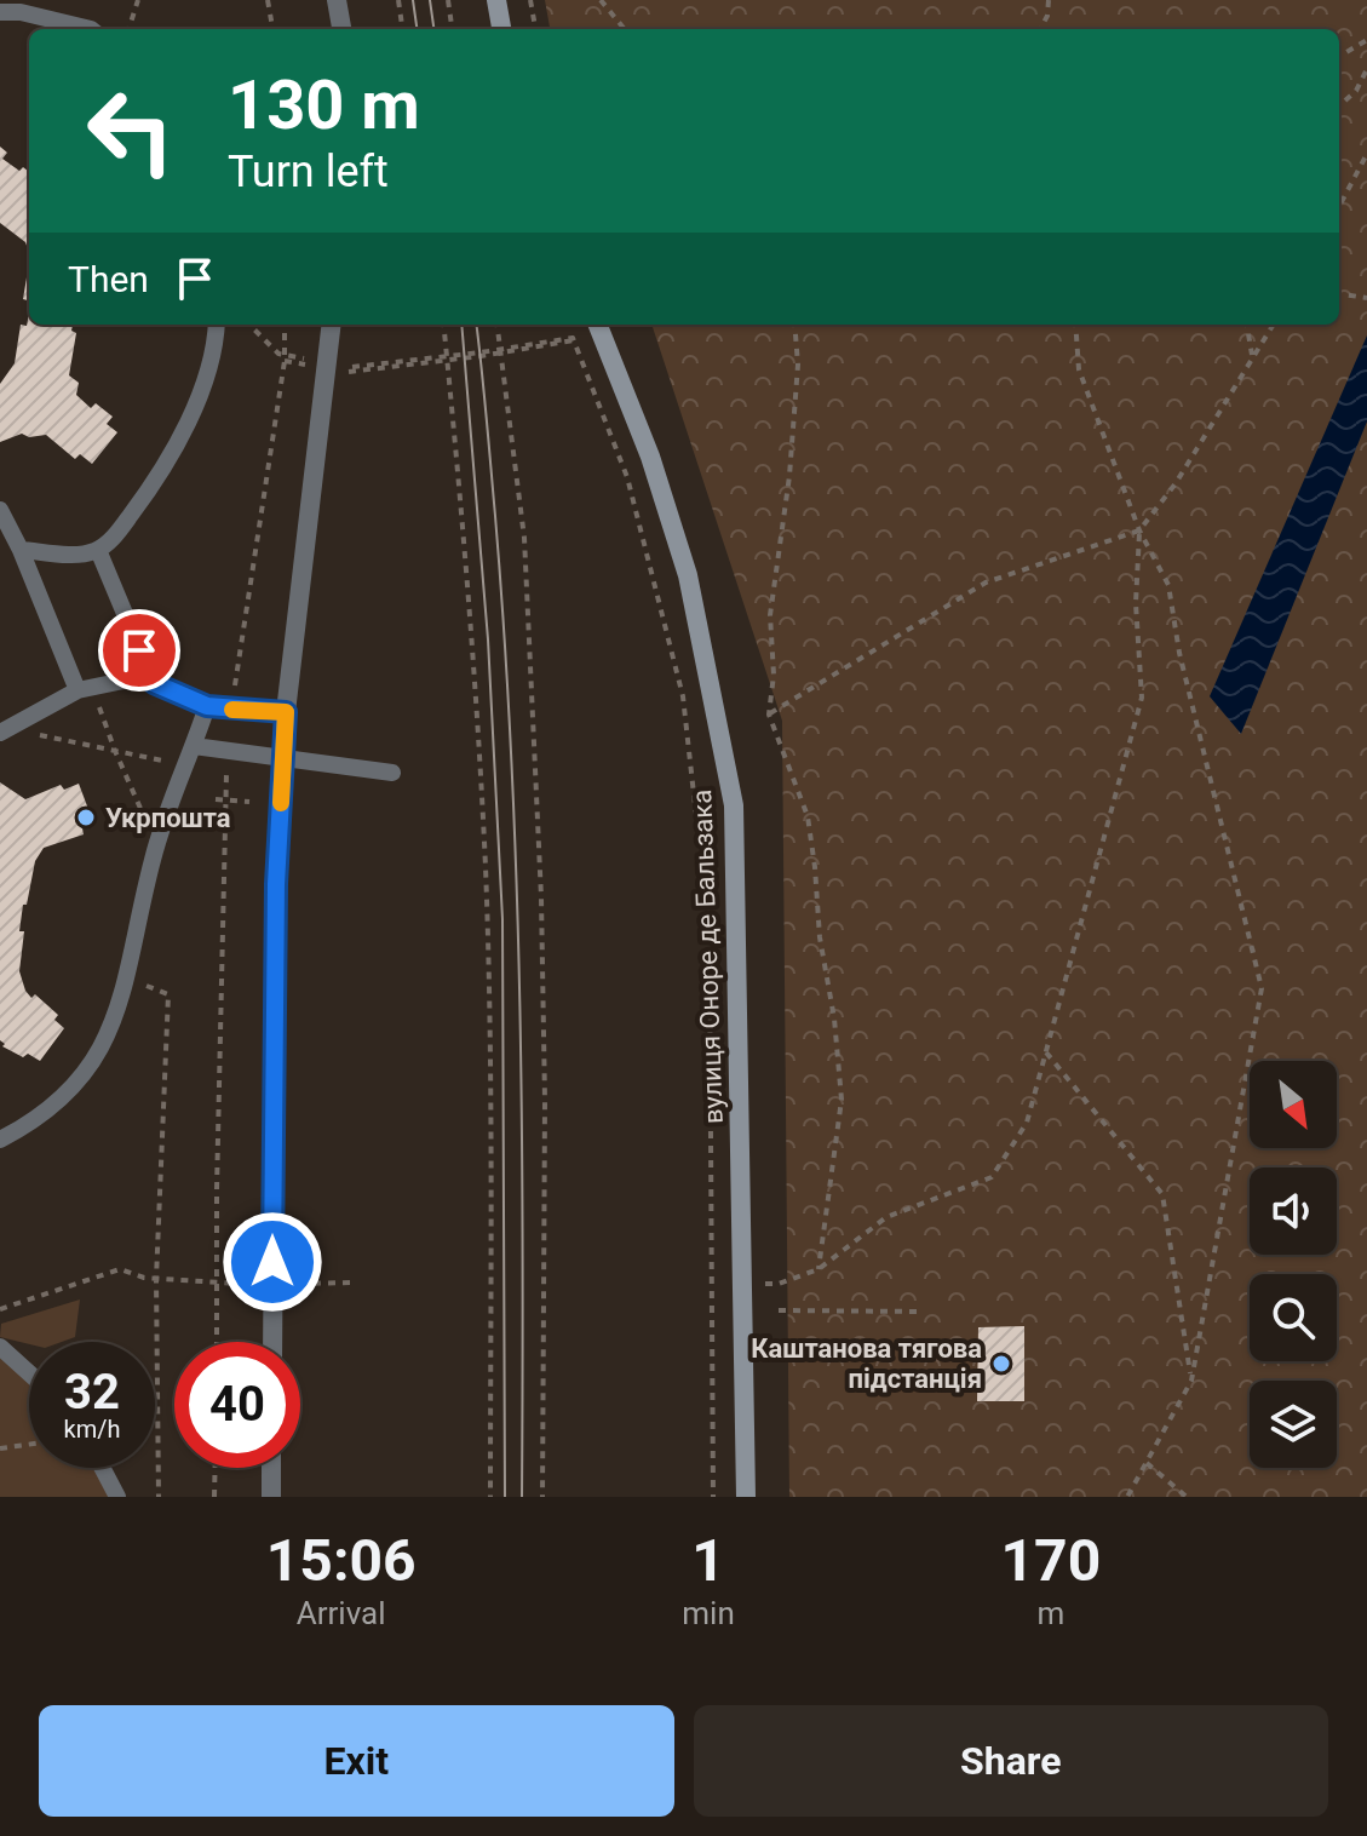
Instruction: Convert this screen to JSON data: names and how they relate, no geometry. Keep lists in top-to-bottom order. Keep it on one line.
{"streets":{"main road":["вулиця Оноре де Бальзака"]},"places":["Укрпошта","Каштанова тягова пiдстанцiя"],"north":"bottom right","page":{"turn":["130 m","Turn left"],"then":"Then","speed":"32 km/h","limit":"40","eta":["15:06","Arrival","1","min","170","m"],"buttons":["Exit","Share"]}}
